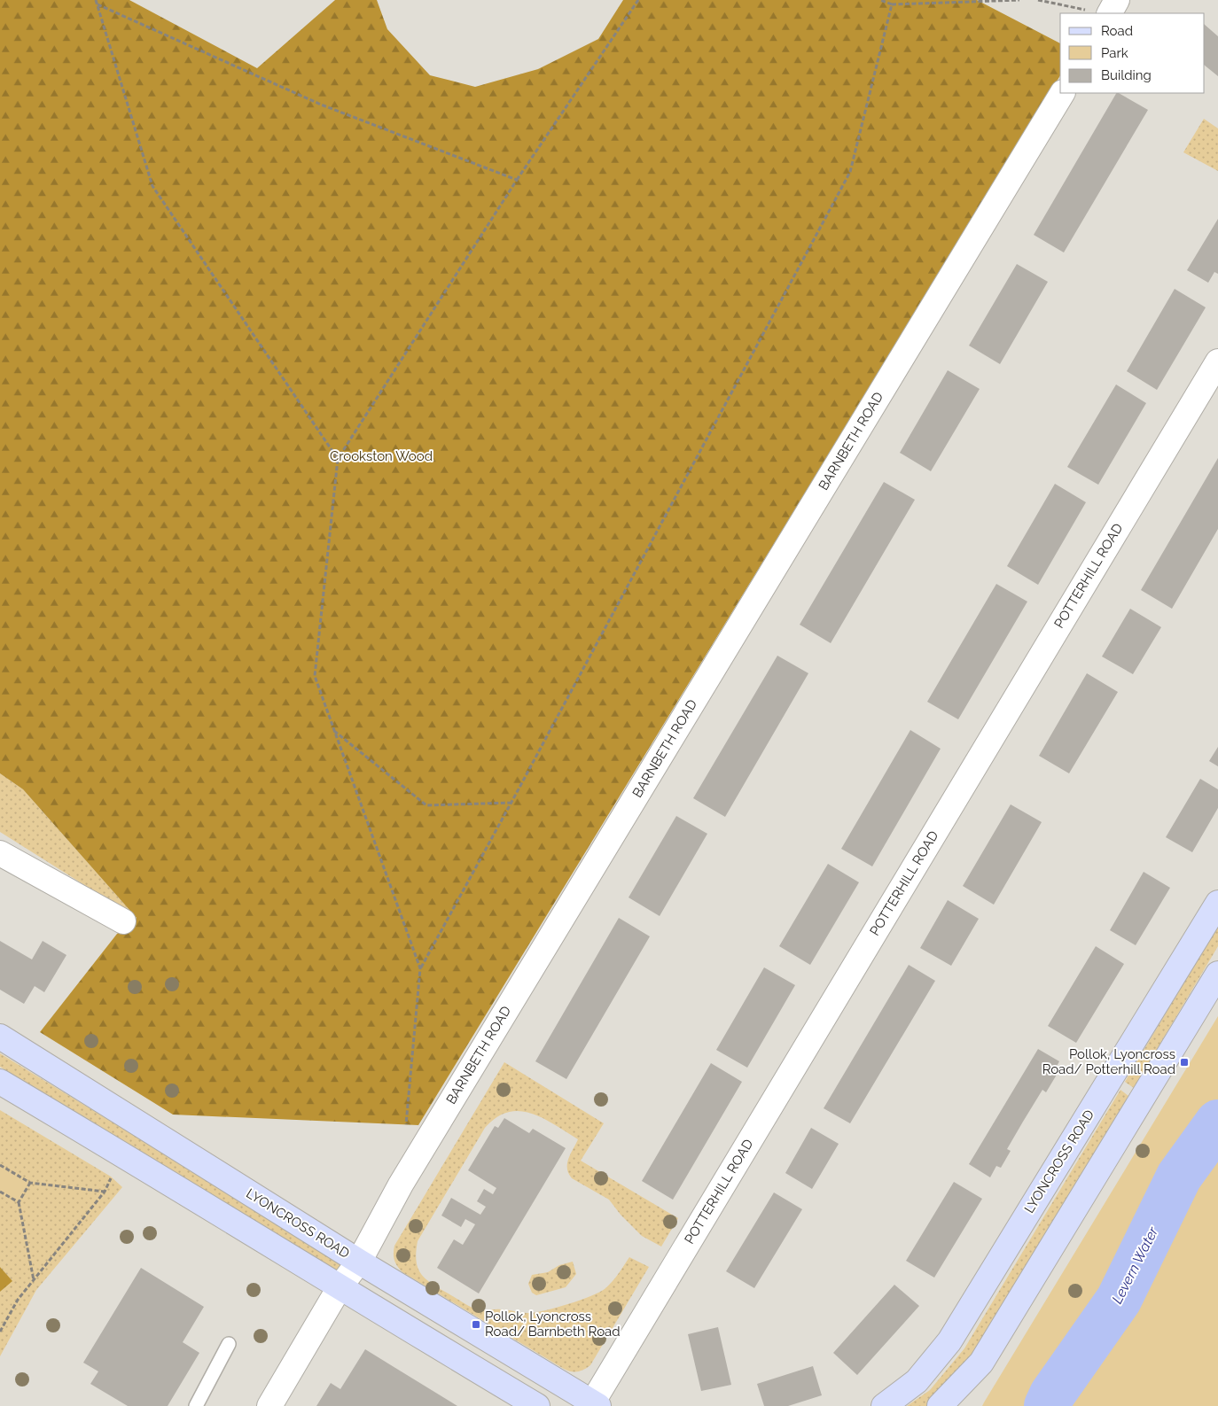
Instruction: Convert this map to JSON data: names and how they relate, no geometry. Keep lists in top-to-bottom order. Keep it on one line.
{"streets":{"street":["BARNBETH ROAD","POTTERHILL ROAD","LYONCROSS ROAD"]},"crossings":[["BARNBETH ROAD","LYONCROSS ROAD"],["POTTERHILL ROAD","LYONCROSS ROAD"]],"water":["Levern Water"],"parks":["Crookston Wood"],"places":{"transit":["Pollok, Lyoncross Road/ Potterhill Road","Pollok, Lyoncross Road/ Barnbeth Road"]},"legend":["Road","Park","Building"]}
